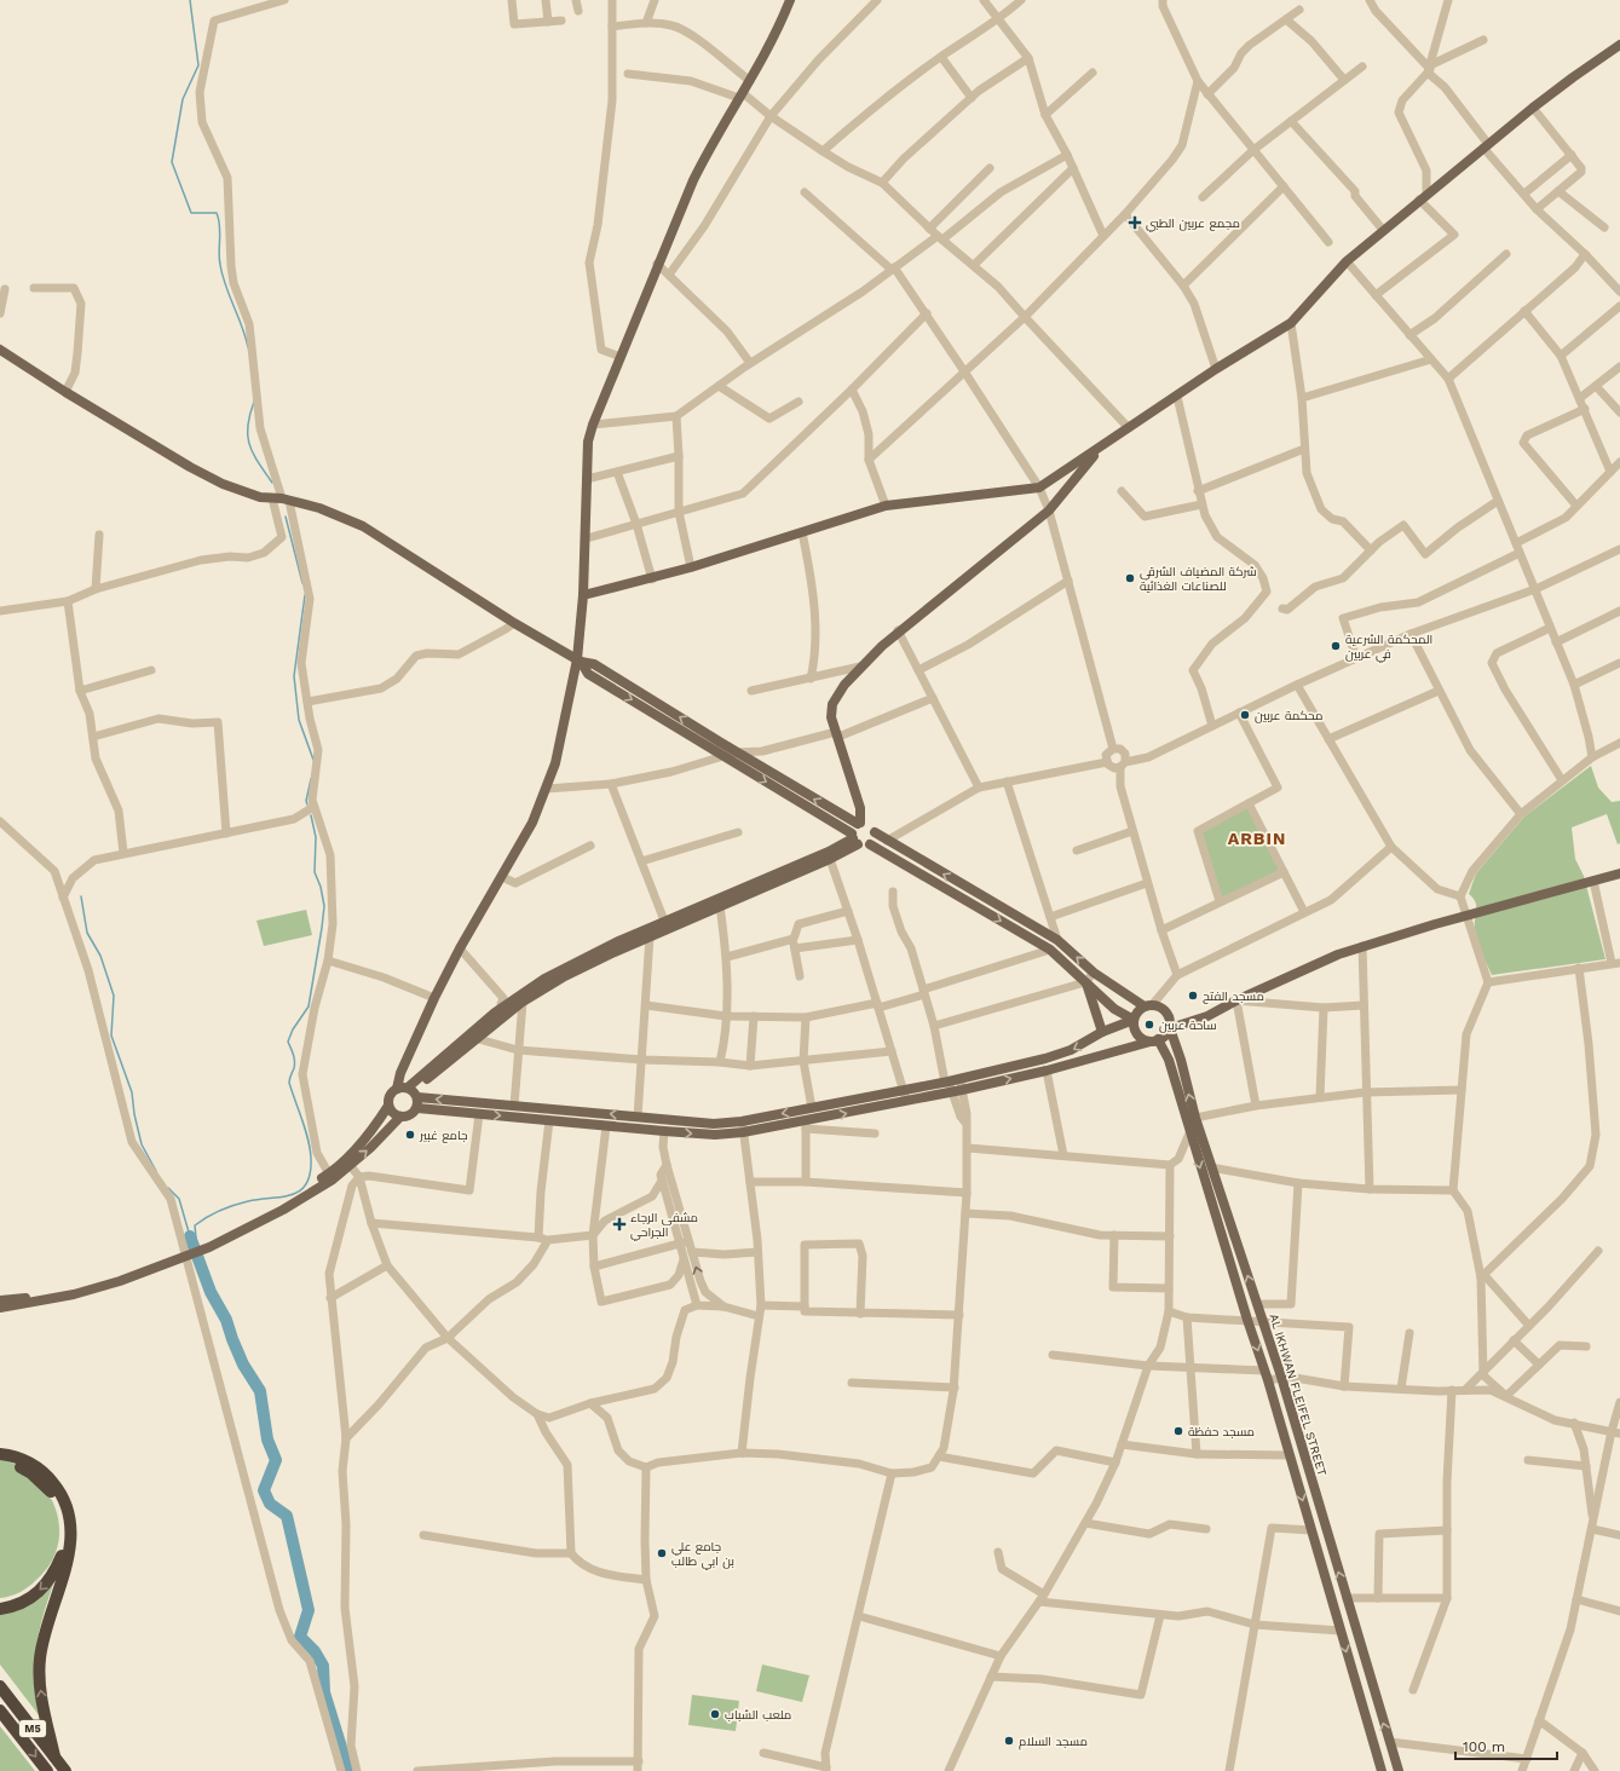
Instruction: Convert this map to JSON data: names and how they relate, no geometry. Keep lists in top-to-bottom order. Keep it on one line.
{"streets":{"highway":["M5"],"main road":["AL IKHWAN FLEIFEL STREET"]},"districts":["ARBIN"],"places":{"health":["مجمع عربين الطبي","مشفى الرجاء الجراحي"],"other":["شركة المضياف الشرقي للصناعات الغذائية","المحكمة الشرعية في عربين","محكمة عربين","مسجد الفتح","ساحة عربين","جامع غبير","مسجد حفظة","جامع علي بن ابي طالب","ملعب الشباب","مسجد السلام"]},"scale_bar":"100 m"}
